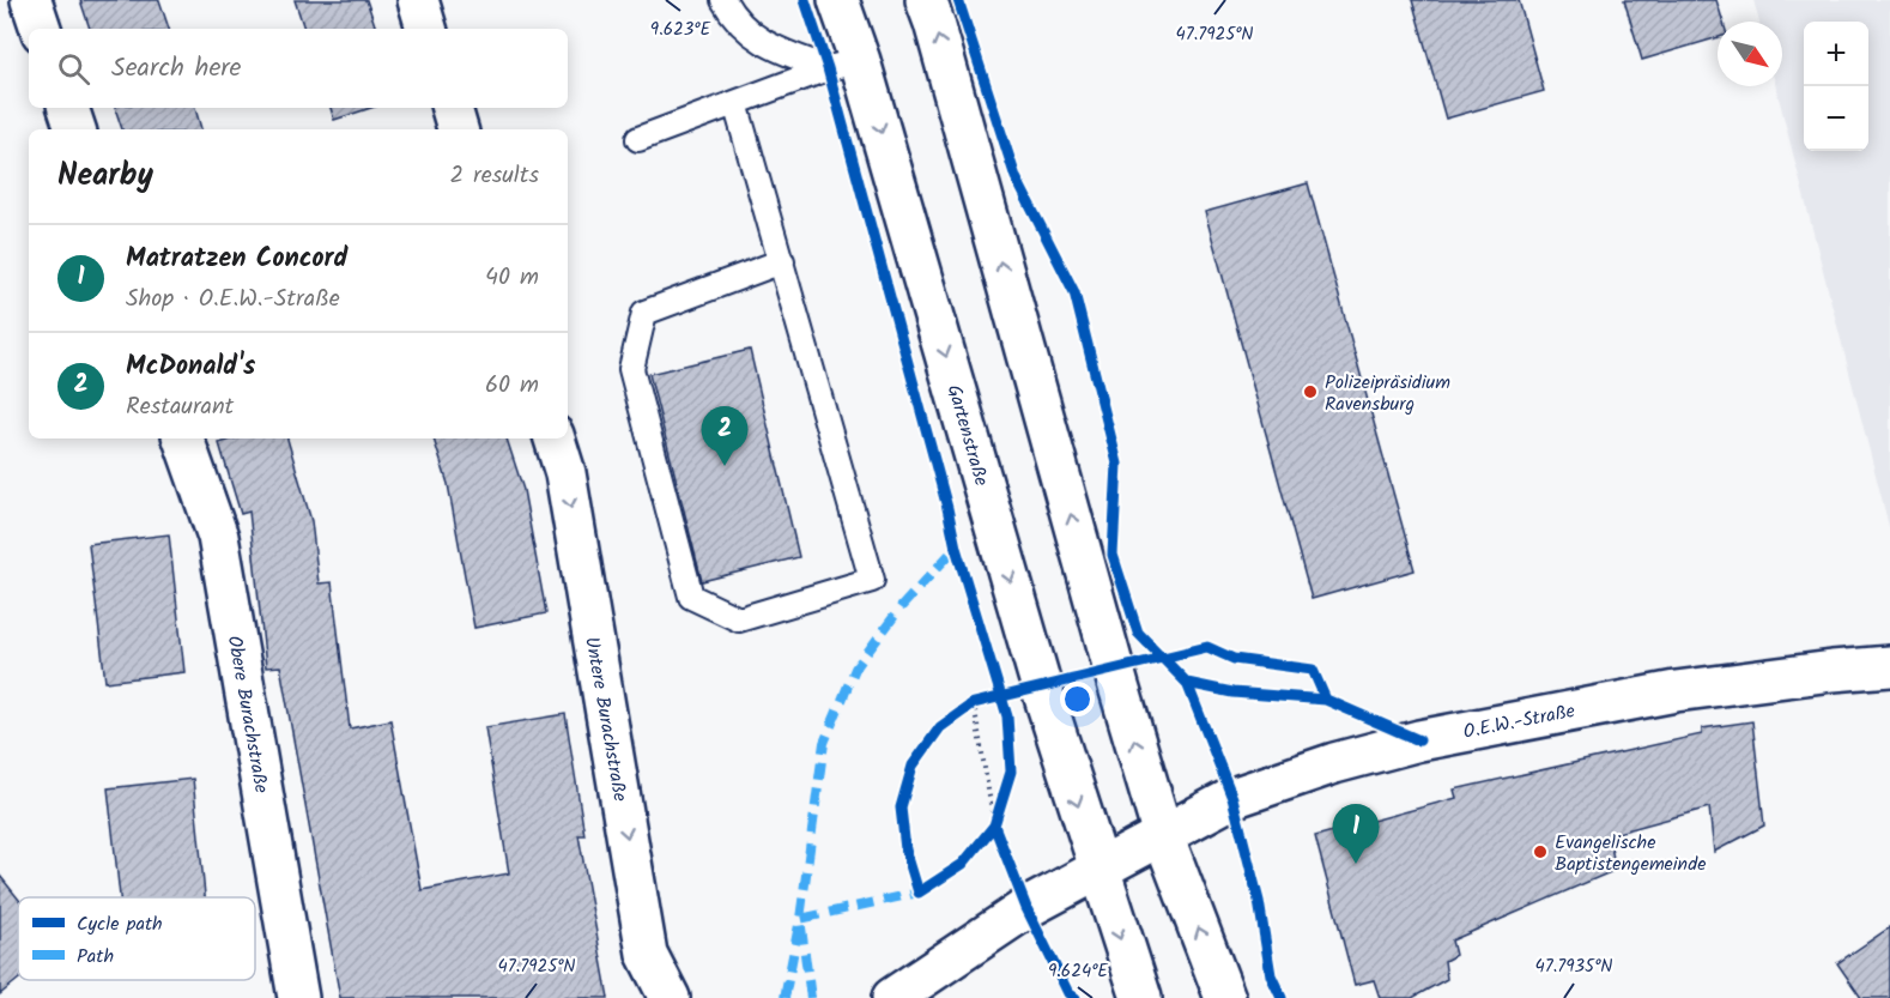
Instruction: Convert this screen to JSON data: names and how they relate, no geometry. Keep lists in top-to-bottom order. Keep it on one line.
{"streets":{"street":["Gartenstraße","Obere Burachstraße","Untere Burachstraße","O.E.W.-Straße"]},"one_way":["Untere Burachstraße"],"places":["Polizeipräsidium Ravensburg","Evangelische Baptistengemeinde"],"legend":["Cycle path","Path"],"north":"bottom right","page":{"map_buttons":["+","−"],"search":"Search here","heading":["Nearby","2 results"],"list":[{"mark":"1","name":"Matratzen Concord","note":"Shop · O.E.W.-Straße","value":"40 m"},{"mark":"2","name":"McDonald's","note":"Restaurant","value":"60 m"}],"pins":["2","1"]},"coordinates":["9.623°E","47.7925°N","47.7935°N","9.624°E"]}
